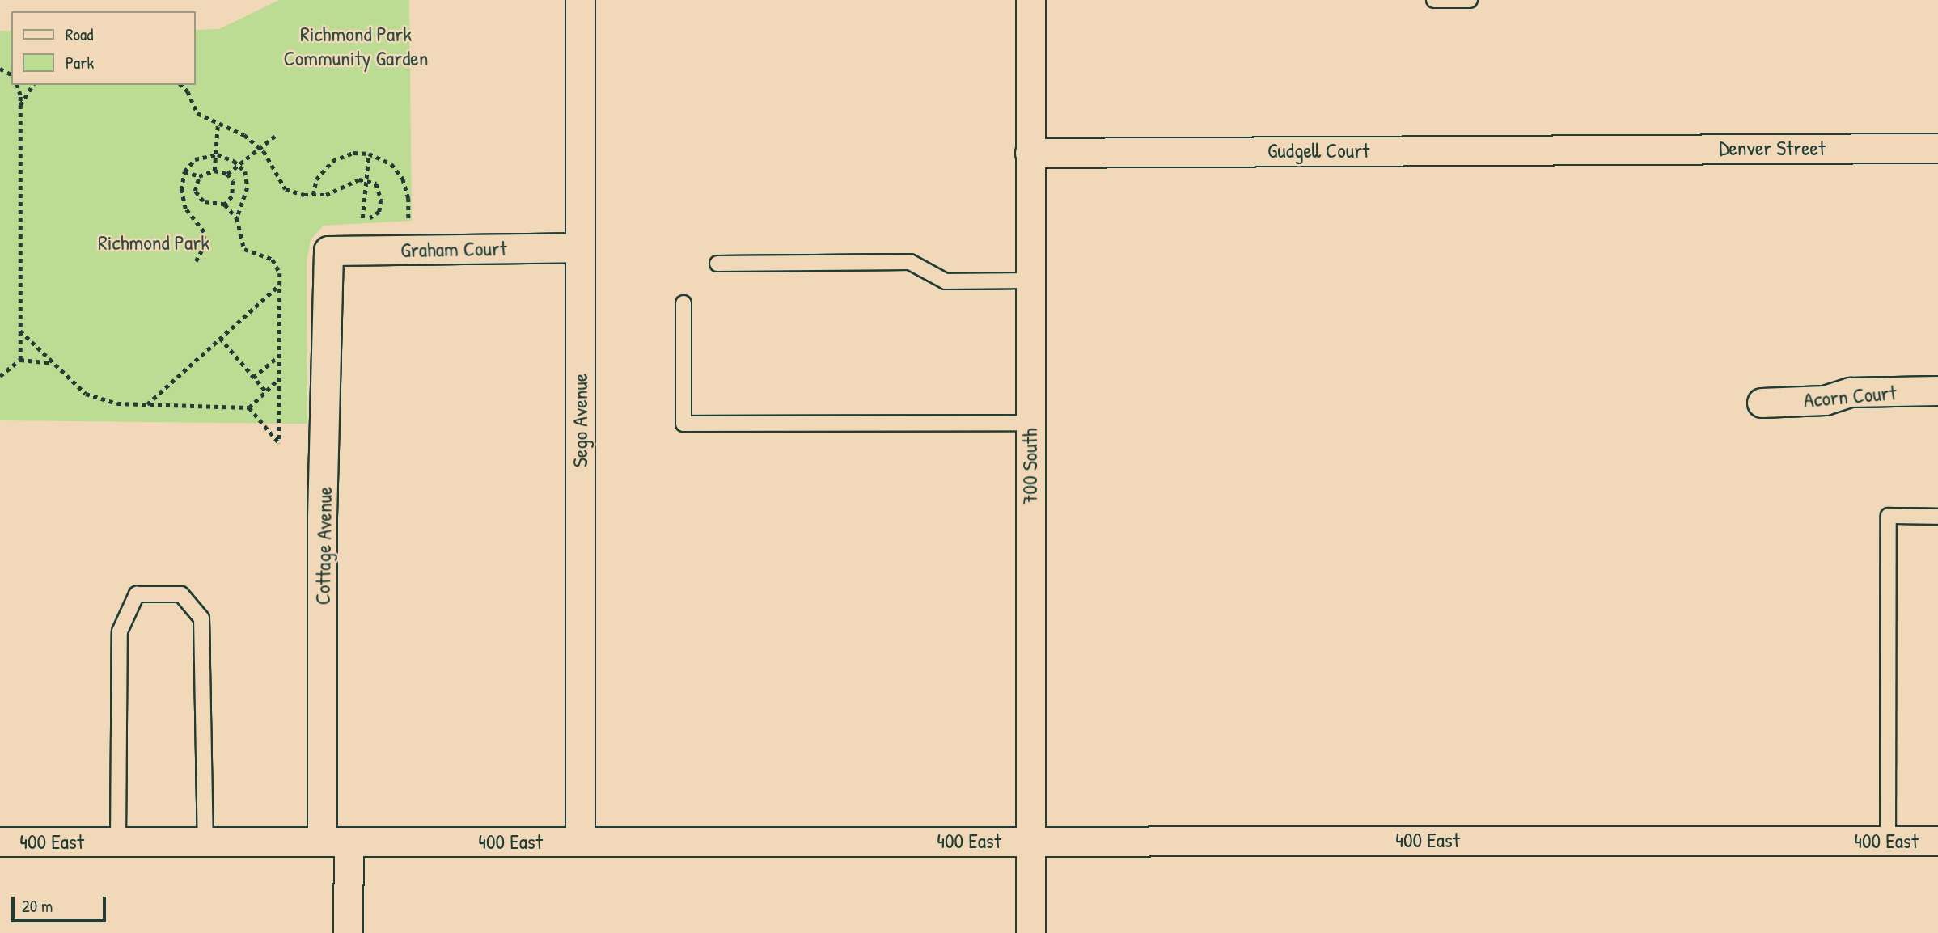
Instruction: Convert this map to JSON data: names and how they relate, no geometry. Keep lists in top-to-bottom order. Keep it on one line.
{"streets":{"street":["Denver Street","Gudgell Court","Graham Court","Acorn Court","Sego Avenue","700 South","Cottage Avenue","400 East"]},"crossings":[["Denver Street","Gudgell Court"],["Gudgell Court","700 South"],["Graham Court","Sego Avenue"],["Graham Court","Cottage Avenue"],["Sego Avenue","400 East"],["700 South","400 East"],["Cottage Avenue","400 East"]],"parks":["Richmond Park Community Garden","Richmond Park"],"legend":["Road","Park"],"scale_bar":"20 m"}
